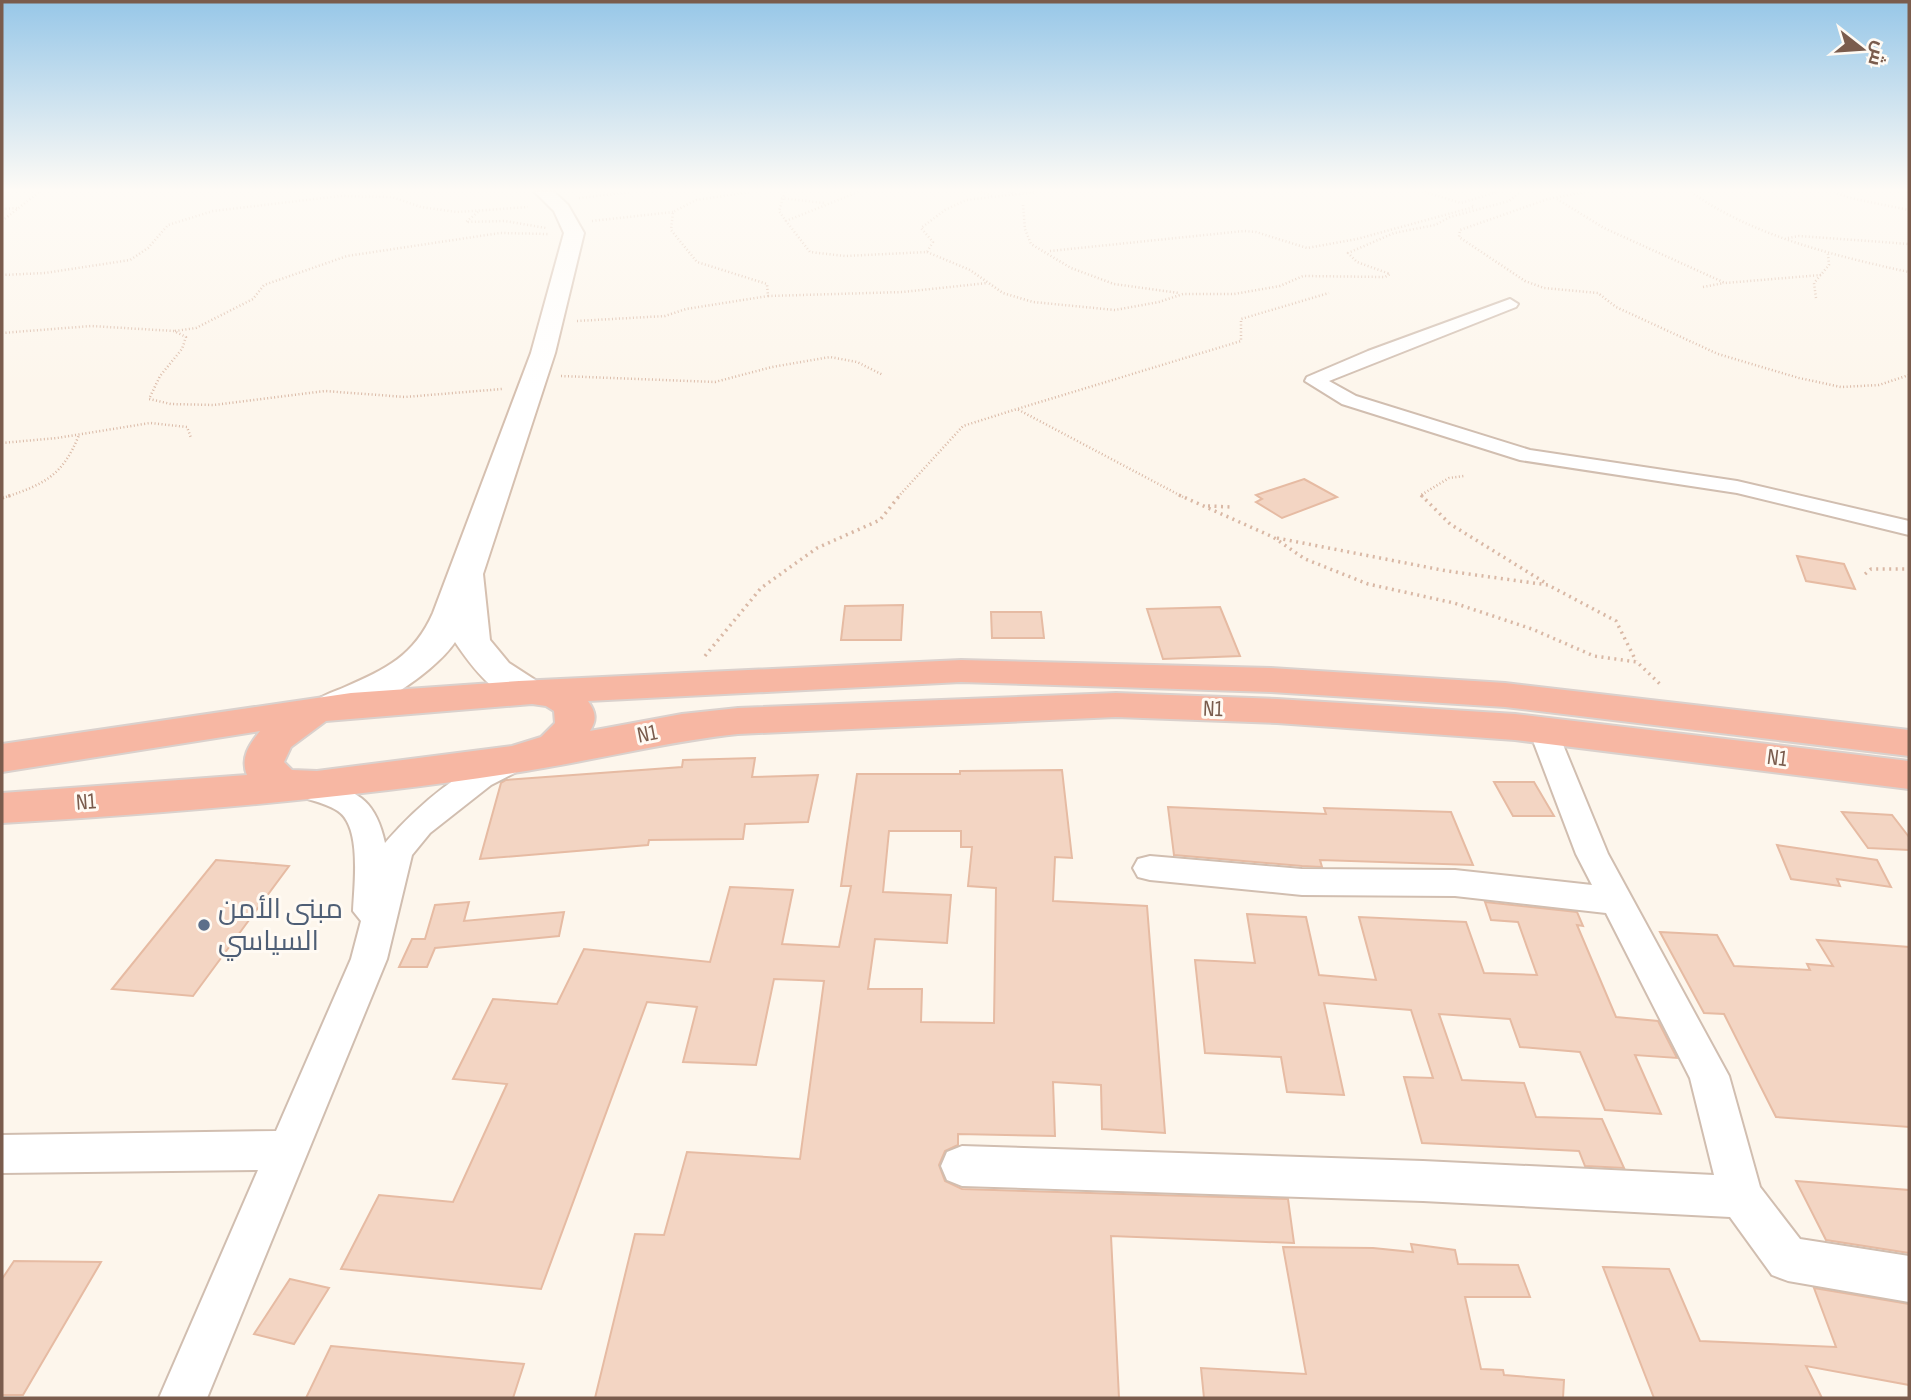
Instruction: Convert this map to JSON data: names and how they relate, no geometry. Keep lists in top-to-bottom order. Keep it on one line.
{"streets":{"highway":["N1"]},"places":["مبنى الأمن السياسي"],"north":"right"}
